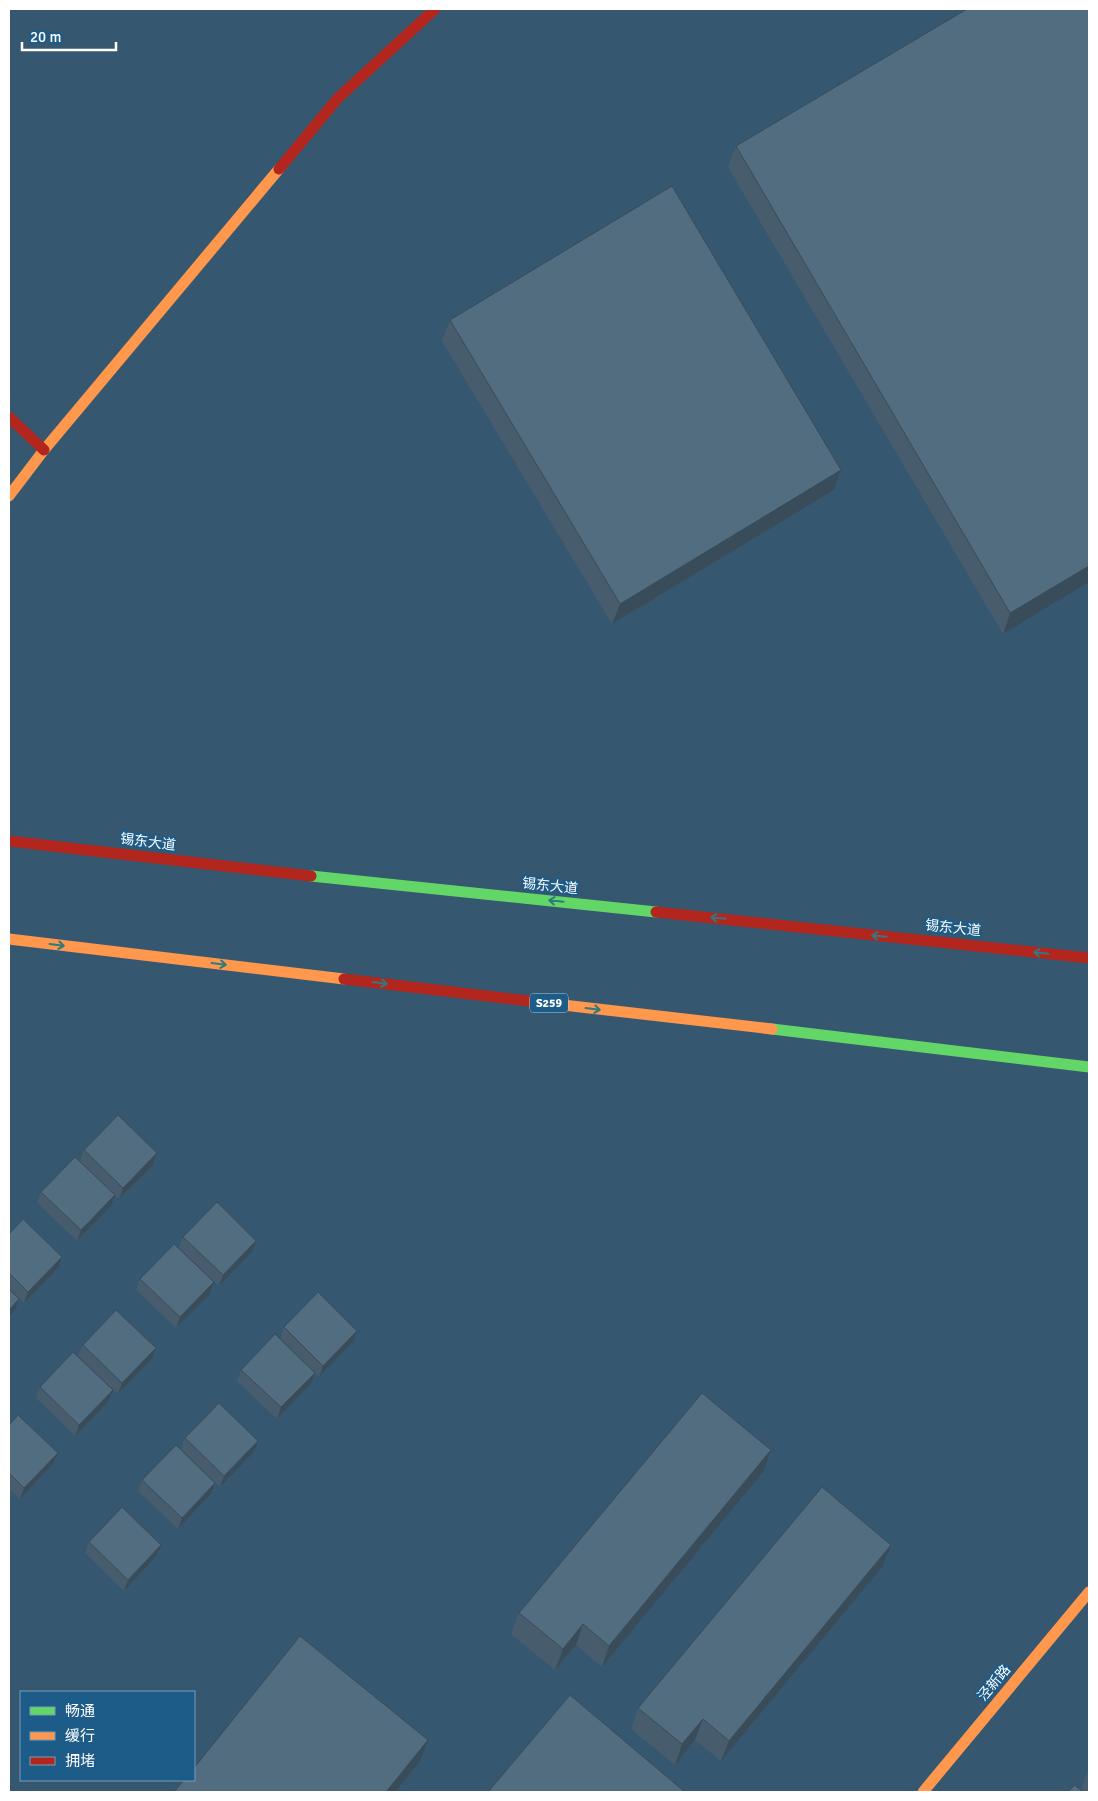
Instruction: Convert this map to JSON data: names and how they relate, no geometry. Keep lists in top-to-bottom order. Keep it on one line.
{"streets":{"main road":["锡东大道","S259","泾新路"]},"legend":["畅通","缓行","拥堵"],"scale_bar":"20 m"}
